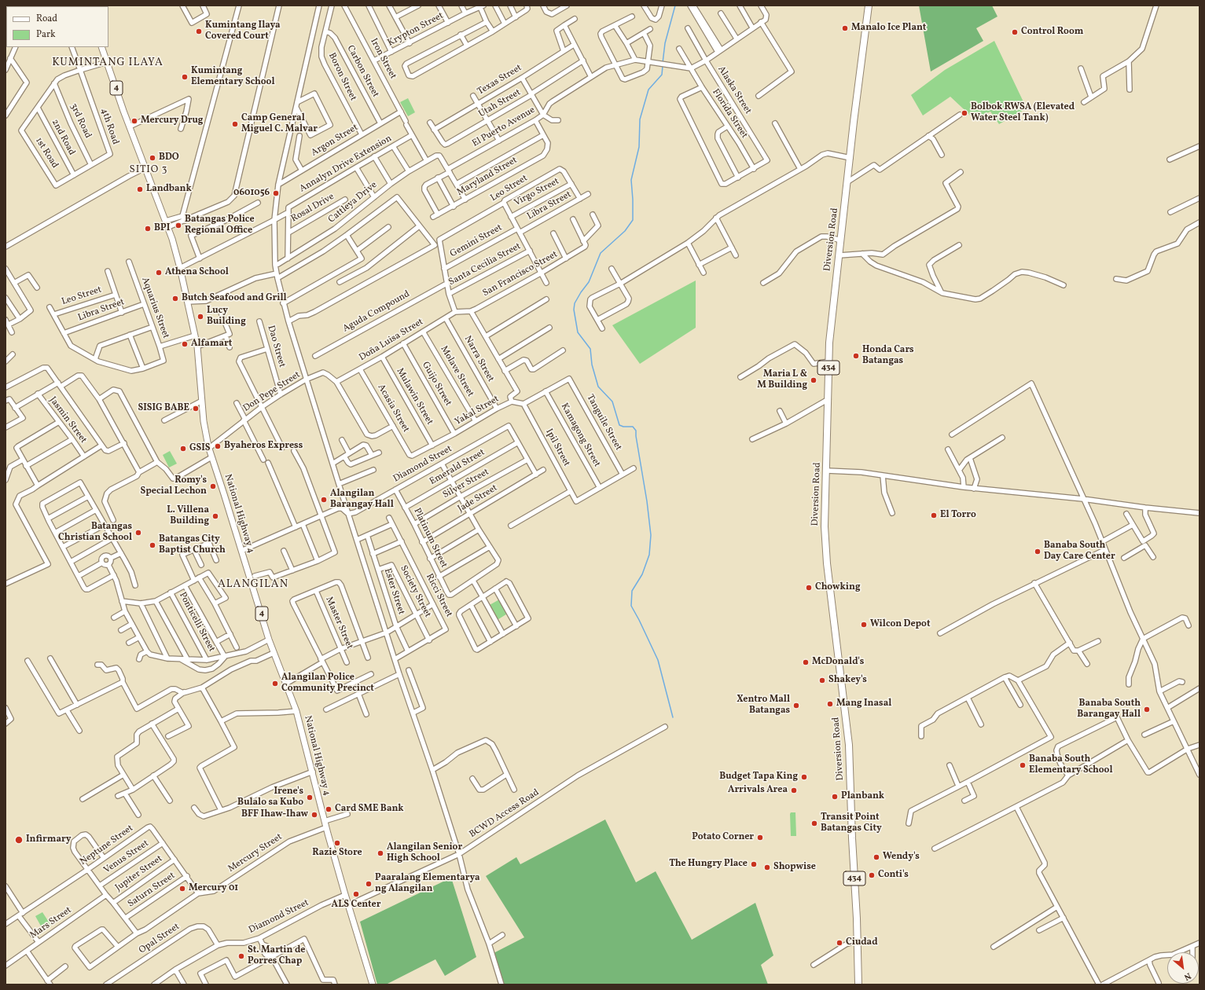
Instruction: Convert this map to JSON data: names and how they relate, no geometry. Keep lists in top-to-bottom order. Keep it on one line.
{"streets":{"highway":["Diversion Road","434"],"main road":["4","National Highway 4"],"street":["Krypton Street","Iron Street","Carbon Street","Boron Street","Texas Street","Alaska Street","Utah Street","Florida Street","3rd Road","4th Road","El Puerto Avenue","2nd Road","Argon Street","1st Road","Annalyn Drive Extension","Maryland Street","Leo Street","Virgo Street","Cattleya Drive","Libra Street","Rosal Drive","Gemini Street","Santa Cecilia Street","San Francisco Street","Aquarius Street","Aguda Compound","Doña Luisa Street","Dao Street","Narra Street","Molave Street","Guijo Street","Don Pepe Street","Mulawin Street","Acasia Street","Yakal Street","Jasmin Street","Tanguile Street","Kamagong Street","Ipil Street","Diamond Street","Emerald Street","Silver Street","Jade Street","Platinum Street","Ester Street","Society Street","Ricci Street","Ponticelli Street","Master Street","BCWD Access Road","Neptune Street","Mercury Street","Venus Street","Jupiter Street","Saturn Street","Mars Street","Opal Street"]},"crossings":[["Krypton Street","Iron Street"],["Iron Street","Argon Street"],["Iron Street","Annalyn Drive Extension"],["Iron Street","Cattleya Drive"],["Carbon Street","Boron Street"],["Carbon Street","Argon Street"],["Boron Street","Argon Street"],["Texas Street","Utah Street"],["Alaska Street","Florida Street"],["Florida Street","El Puerto Avenue"],["3rd Road","4th Road"],["4th Road","2nd Road"],["4th Road","1st Road"],["El Puerto Avenue","Maryland Street"],["El Puerto Avenue","Cattleya Drive"],["2nd Road","1st Road"],["Annalyn Drive Extension","National Highway 4"],["Leo Street","Virgo Street"],["Leo Street","Libra Street"],["Leo Street","Gemini Street"],["Libra Street","Gemini Street"],["Libra Street","Aquarius Street"],["San Francisco Street","Doña Luisa Street"],["Doña Luisa Street","Narra Street"],["Doña Luisa Street","Molave Street"],["Doña Luisa Street","Guijo Street"],["Doña Luisa Street","Don Pepe Street"],["Doña Luisa Street","Mulawin Street"],["Doña Luisa Street","Acasia Street"],["Dao Street","Don Pepe Street"],["Narra Street","Yakal Street"],["Molave Street","Yakal Street"],["Guijo Street","Yakal Street"],["Don Pepe Street","Acasia Street"],["Don Pepe Street","National Highway 4"],["Mulawin Street","Yakal Street"],["Acasia Street","Yakal Street"],["Yakal Street","Ipil Street"],["Tanguile Street","Kamagong Street"],["Kamagong Street","Ipil Street"],["Diamond Street","Emerald Street"],["Diamond Street","National Highway 4"],["Diamond Street","Platinum Street"],["Diamond Street","Opal Street"],["Emerald Street","Platinum Street"],["Silver Street","Platinum Street"],["Jade Street","Platinum Street"],["National Highway 4","BCWD Access Road"],["National Highway 4","Mercury Street"],["Ester Street","Society Street"],["Ester Street","Ricci Street"],["Society Street","Ricci Street"],["Neptune Street","Mercury Street"],["Neptune Street","Venus Street"],["Neptune Street","Jupiter Street"],["Neptune Street","Saturn Street"]],"districts":["KUMINTANG ILAYA","SITIO 3","ALANGILAN"],"places":["Manalo Ice Plant","Kumintang Ilaya Covered Court","Control Room","Kumintang Elementary School","Bolbok RWSA (Elevated Water Steel Tank)","Mercury Drug","Camp General Miguel C. Malvar","BDO","Landbank","0601056","Batangas Police Regional Office","BPI","Athena School","Butch Seafood and Grill","Lucy Building","Alfamart","Honda Cars Batangas","Maria L & M Building","SISIG BABE","Byaheros Express","GSIS","Romy's Special Lechon","Alangilan Barangay Hall","El Torro","L. Villena Building","Batangas Christian School","Batangas City Baptist Church","Banaba South Day Care Center","Chowking","Wilcon Depot","McDonald's","Shakey's","Alangilan Police Community Precinct","Mang Inasal","Xentro Mall Batangas","Banaba South Barangay Hall","Banaba South Elementary School","Budget Tapa King","Arrivals Area","Planbank","Irene's Bulalo sa Kubo","Card SME Bank","BFF Ihaw-Ihaw","Transit Point Batangas City","Potato Corner","Infirmary","Razie Store","Alangilan Senior High School","Wendy's","The Hungry Place","Shopwise","Conti's","Paaralang Elementarya ng Alangilan","Mercury 01","ALS Center","Ciudad","St. Martin de Porres Chap"],"legend":["Road","Park"],"north":"bottom right"}
